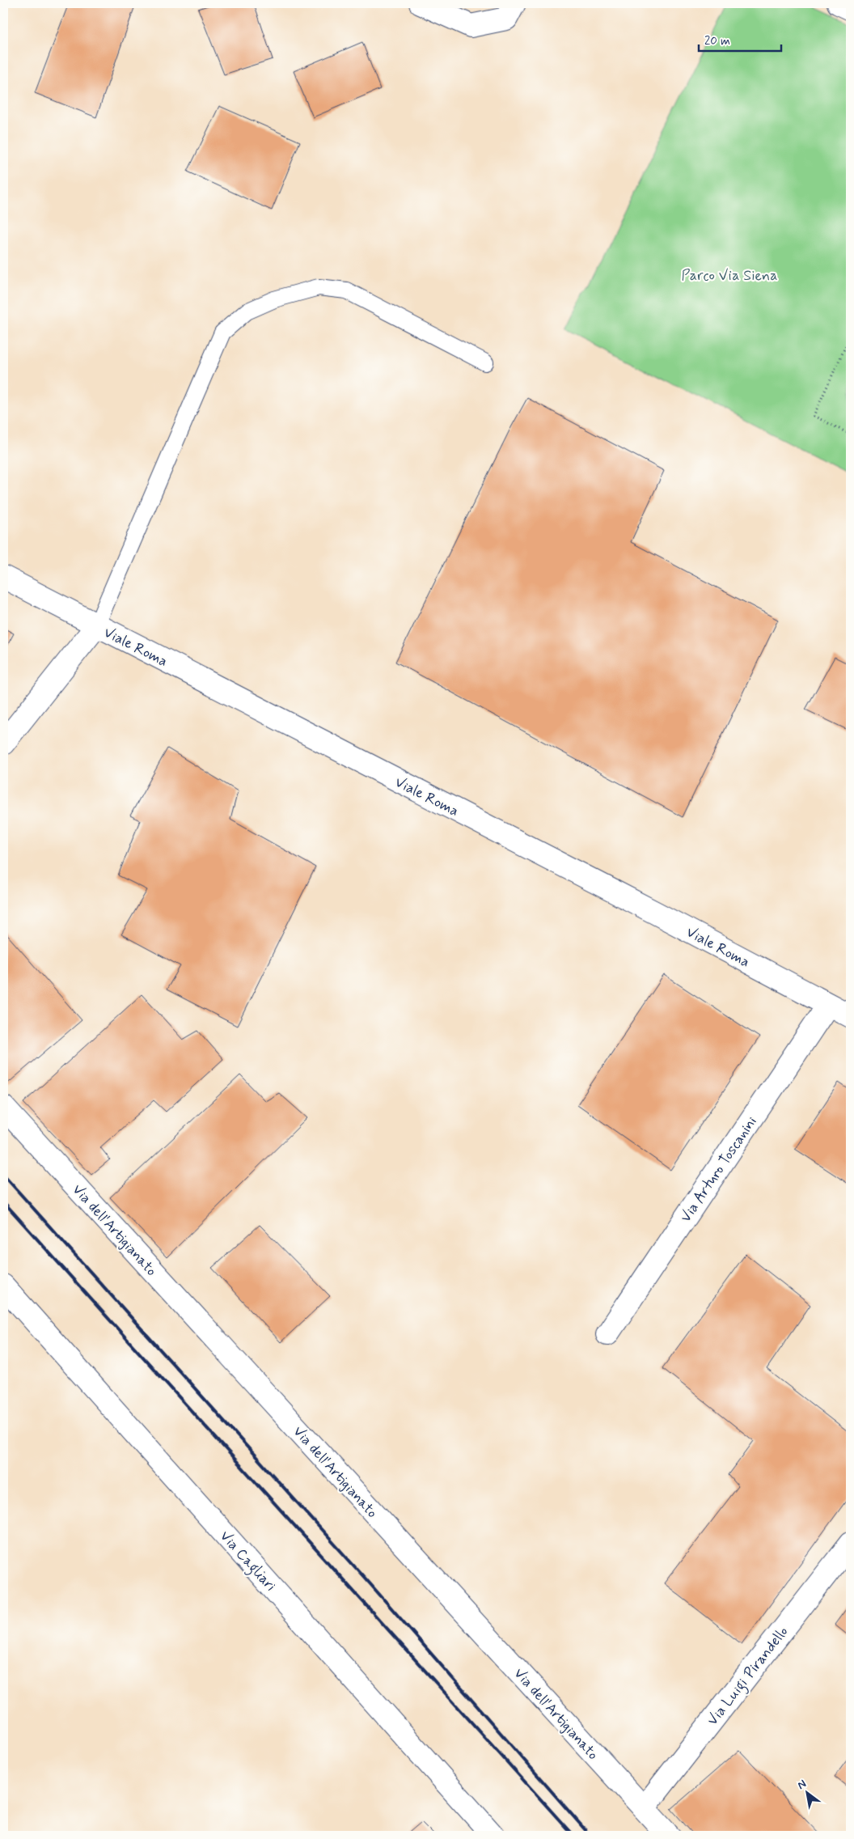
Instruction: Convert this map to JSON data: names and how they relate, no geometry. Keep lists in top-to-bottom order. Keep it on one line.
{"streets":{"street":["Viale Roma","Via Arturo Toscanini","Via dell'Artigianato","Via Cagliari","Via Luigi Pirandello"]},"crossings":[["Viale Roma","Via Arturo Toscanini"],["Via dell'Artigianato","Via Luigi Pirandello"]],"parks":["Parco Via Siena"],"scale_bar":"20 m","north":"top left"}
